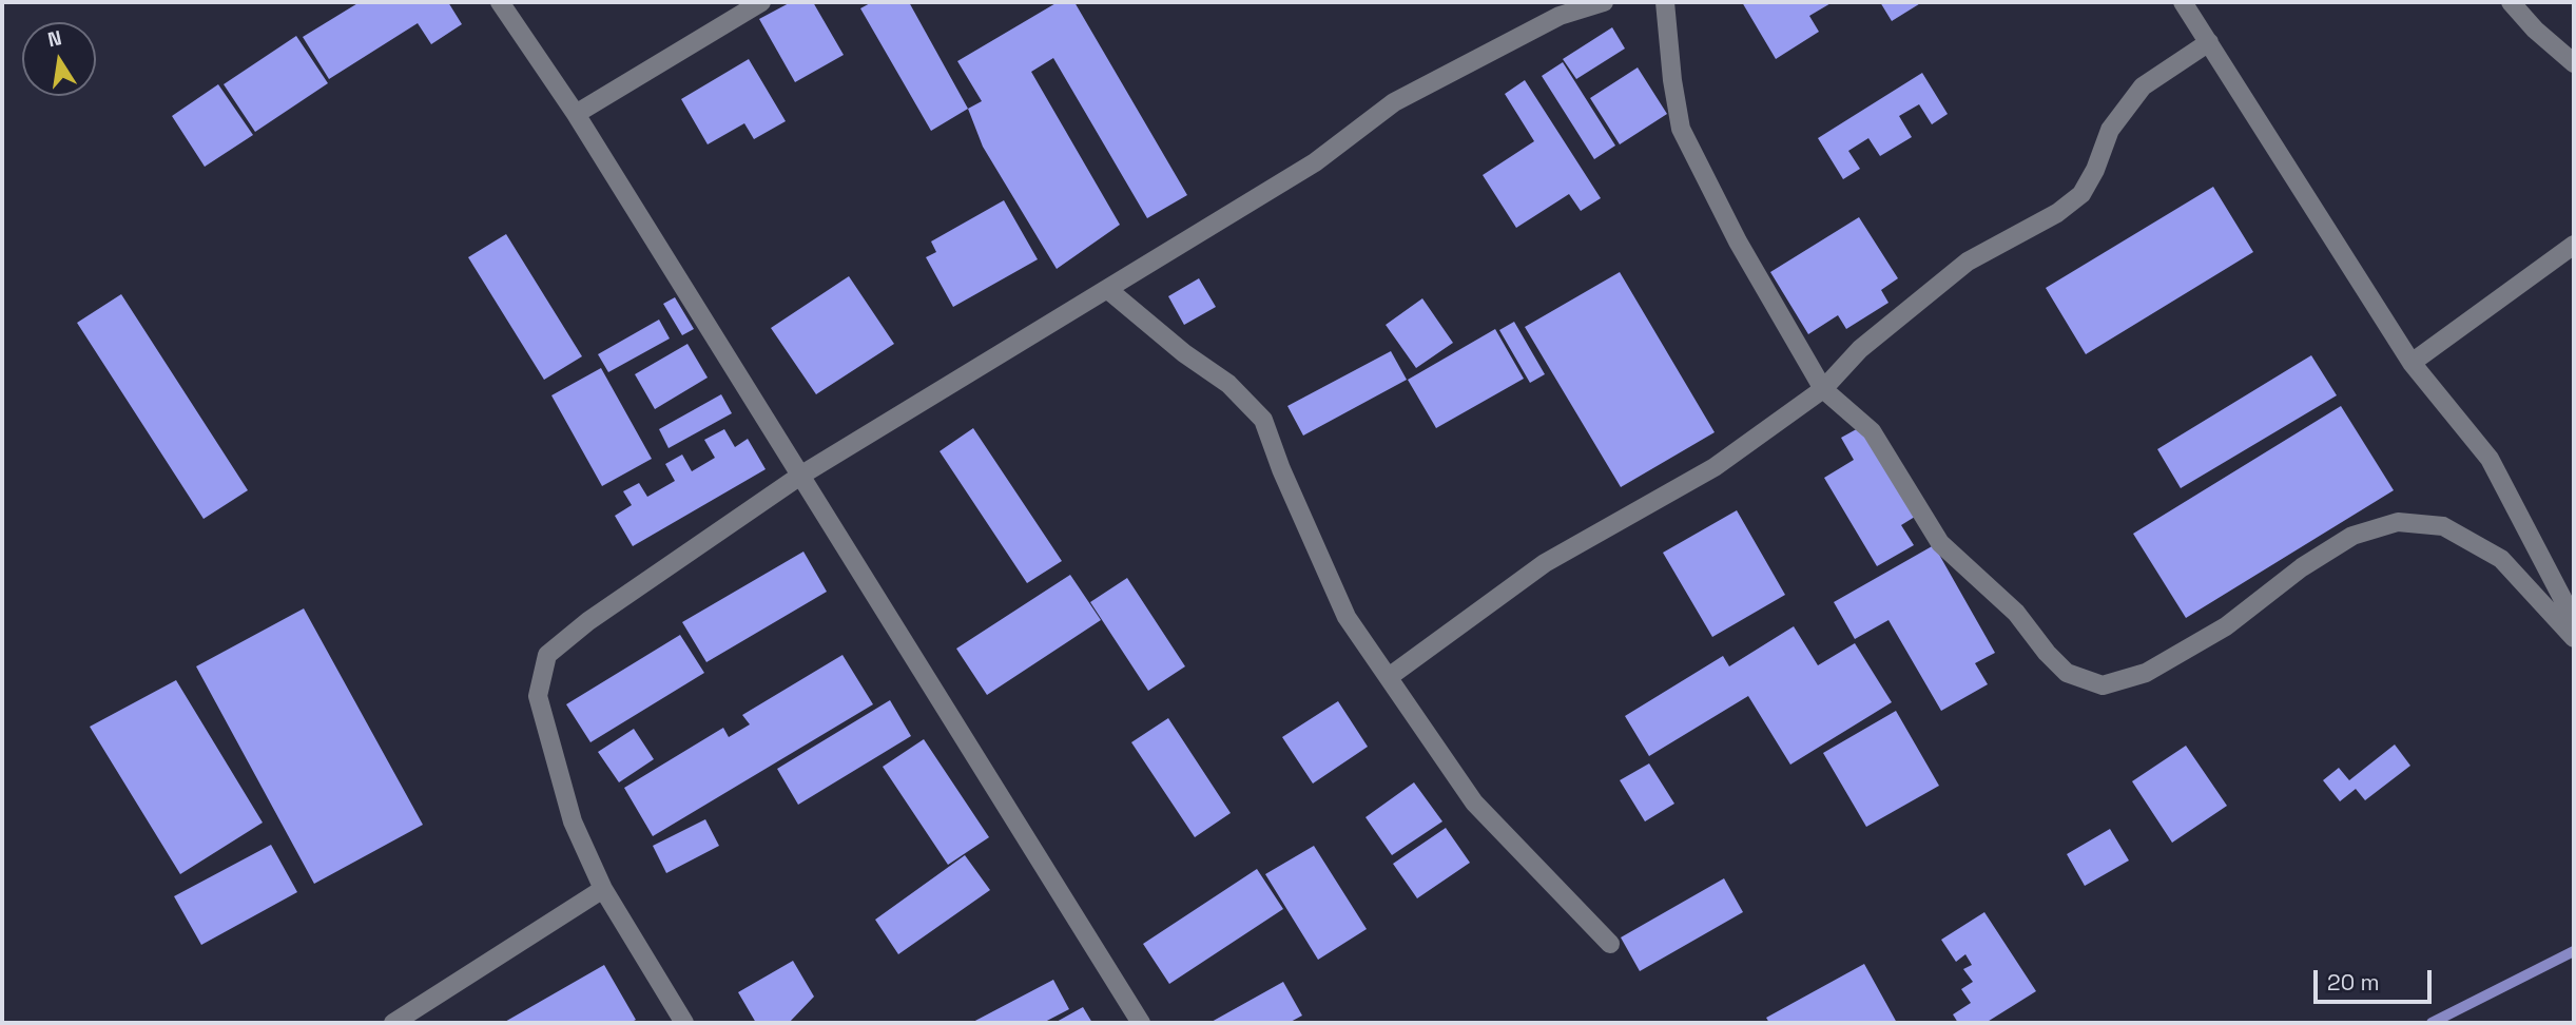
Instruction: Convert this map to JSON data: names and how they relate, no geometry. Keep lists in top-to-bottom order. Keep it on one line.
{"scale_bar":"20 m","north":"top"}
